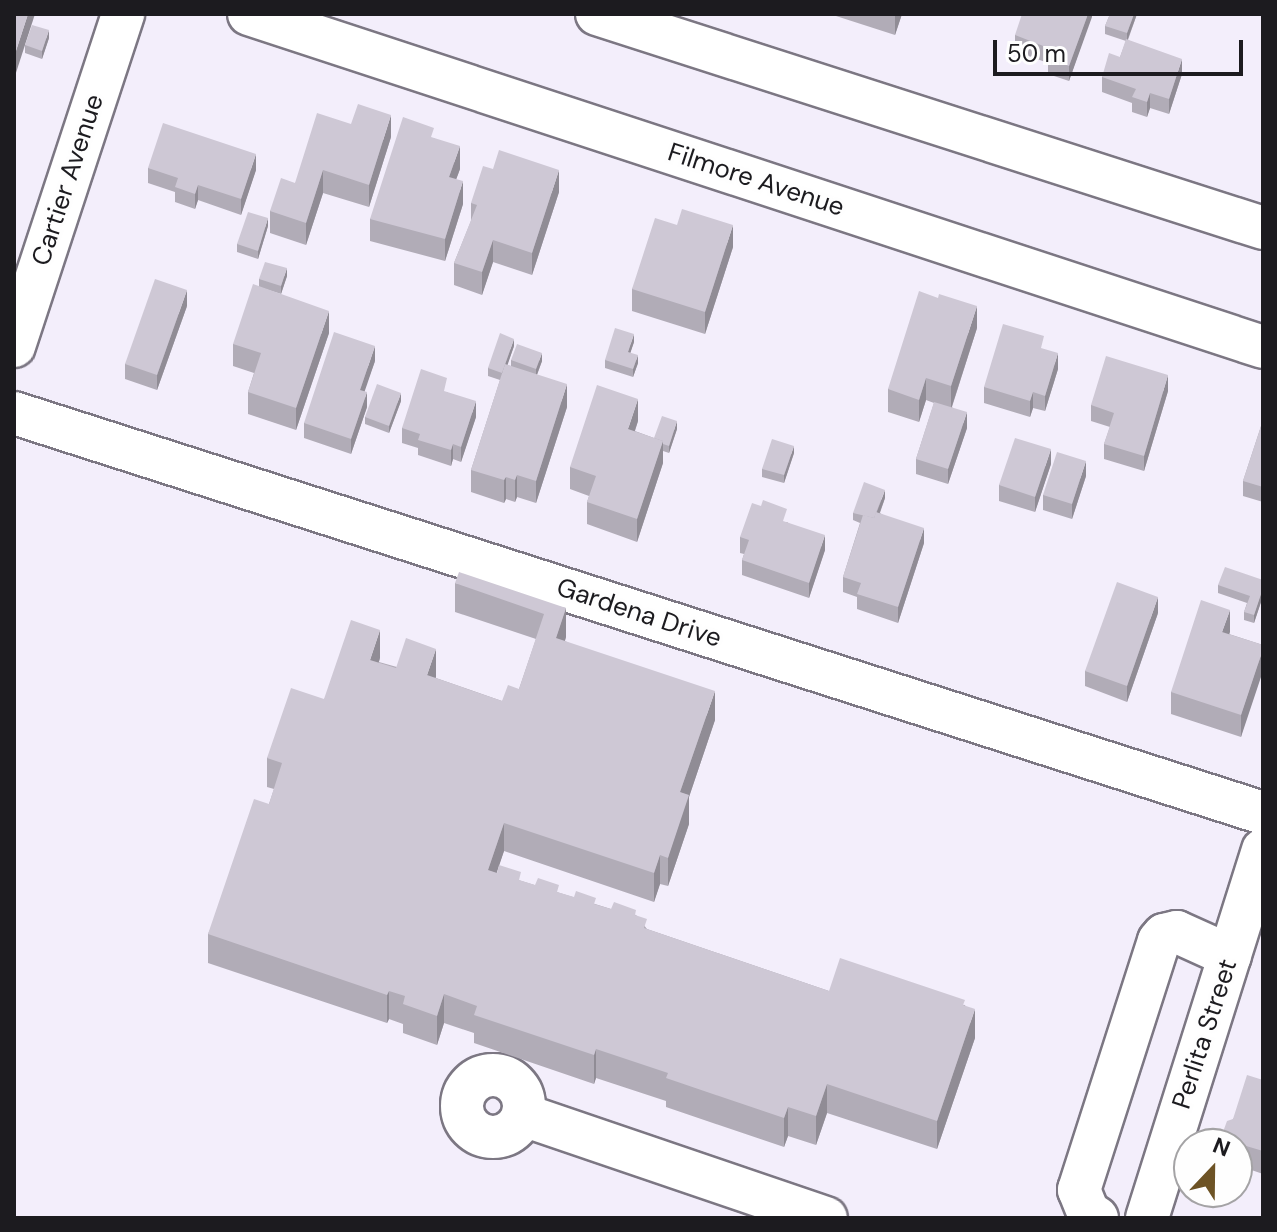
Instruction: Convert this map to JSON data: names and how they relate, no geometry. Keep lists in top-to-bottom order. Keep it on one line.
{"streets":{"street":["Cartier Avenue","Filmore Avenue","Gardena Drive","Perlita Street"]},"scale_bar":"50 m","north":"top"}
